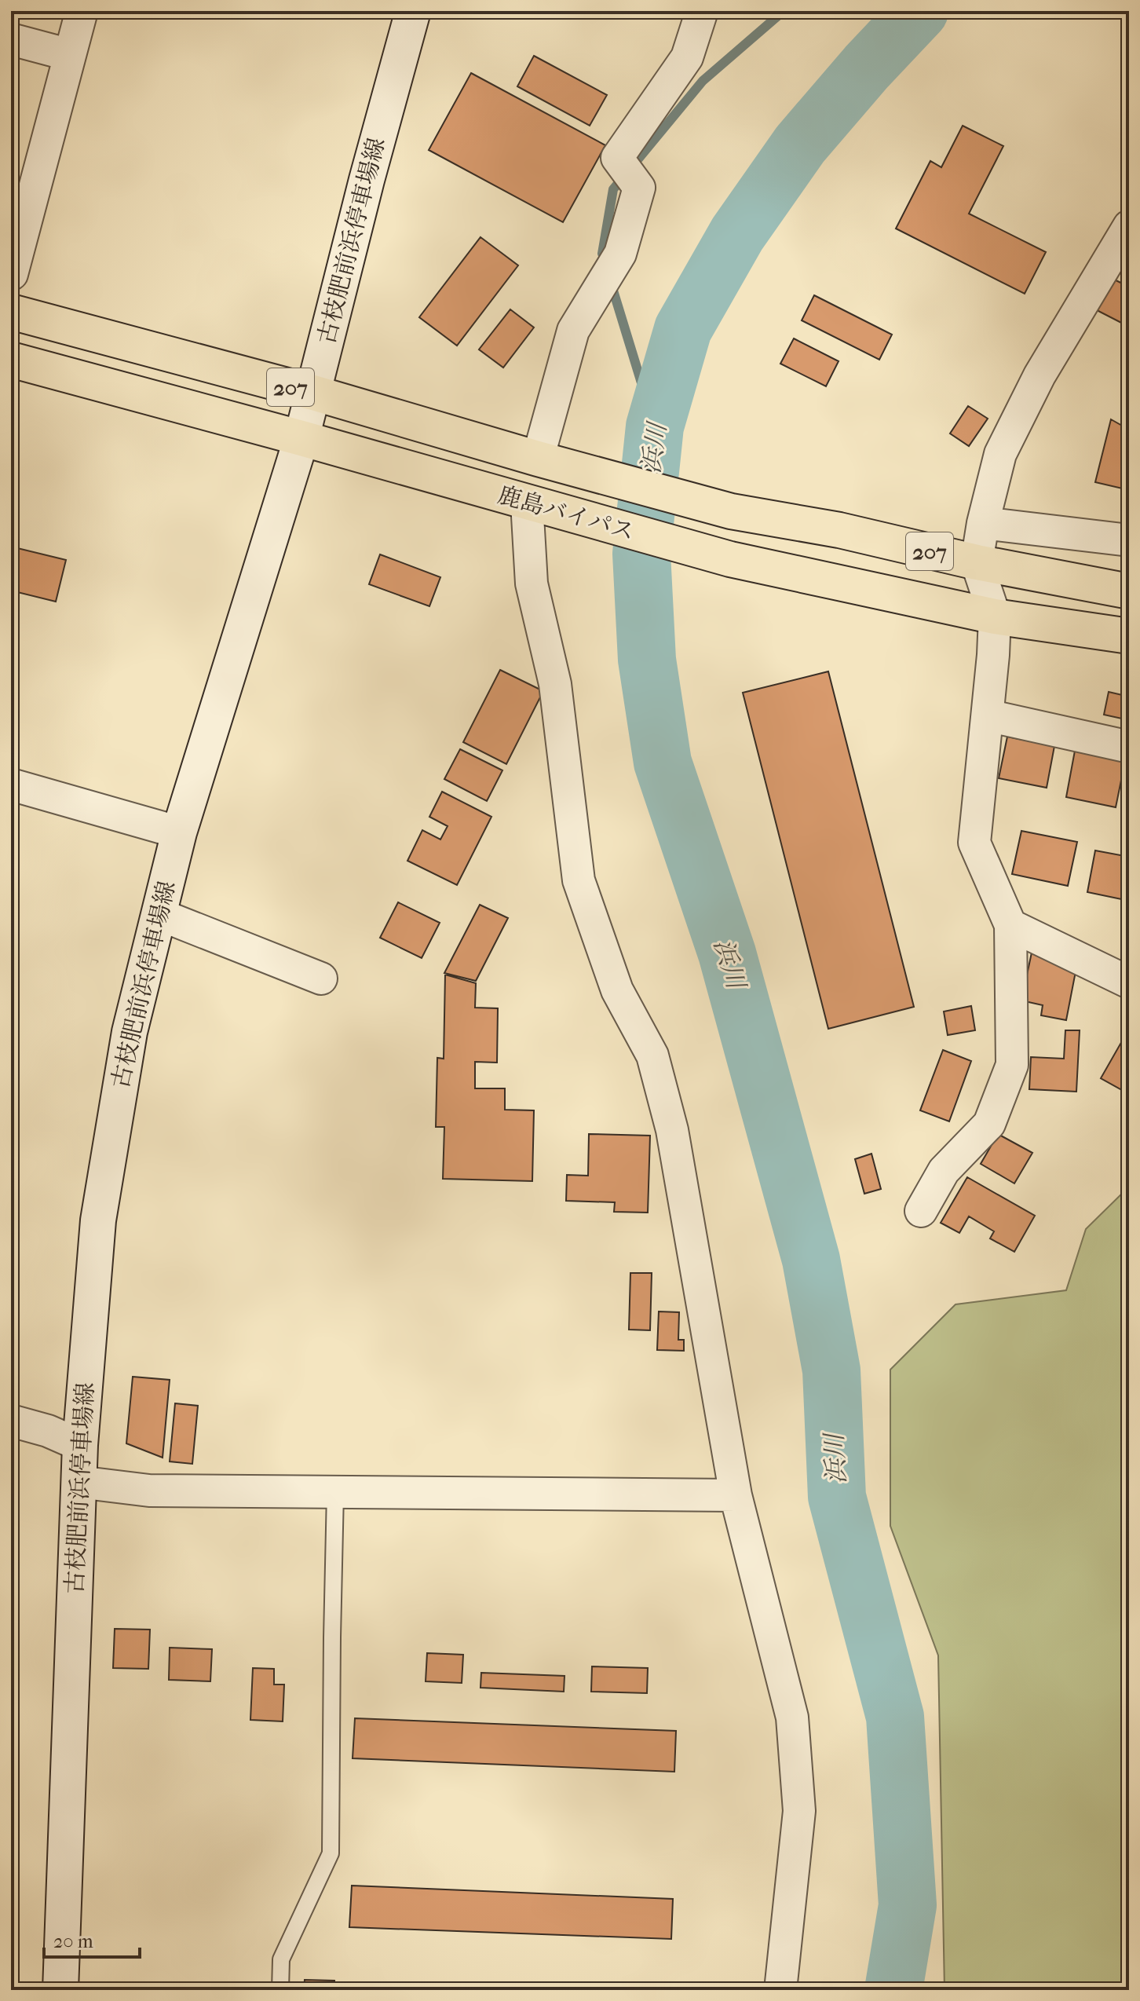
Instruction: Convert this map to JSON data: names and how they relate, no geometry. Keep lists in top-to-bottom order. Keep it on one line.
{"streets":{"highway":["207","鹿島バイパス"],"main road":["古枝肥前浜停車場線"]},"crossings":[["古枝肥前浜停車場線","鹿島バイパス"],["207","鹿島バイパス"]],"water":["浜川"],"scale_bar":"20 m"}
